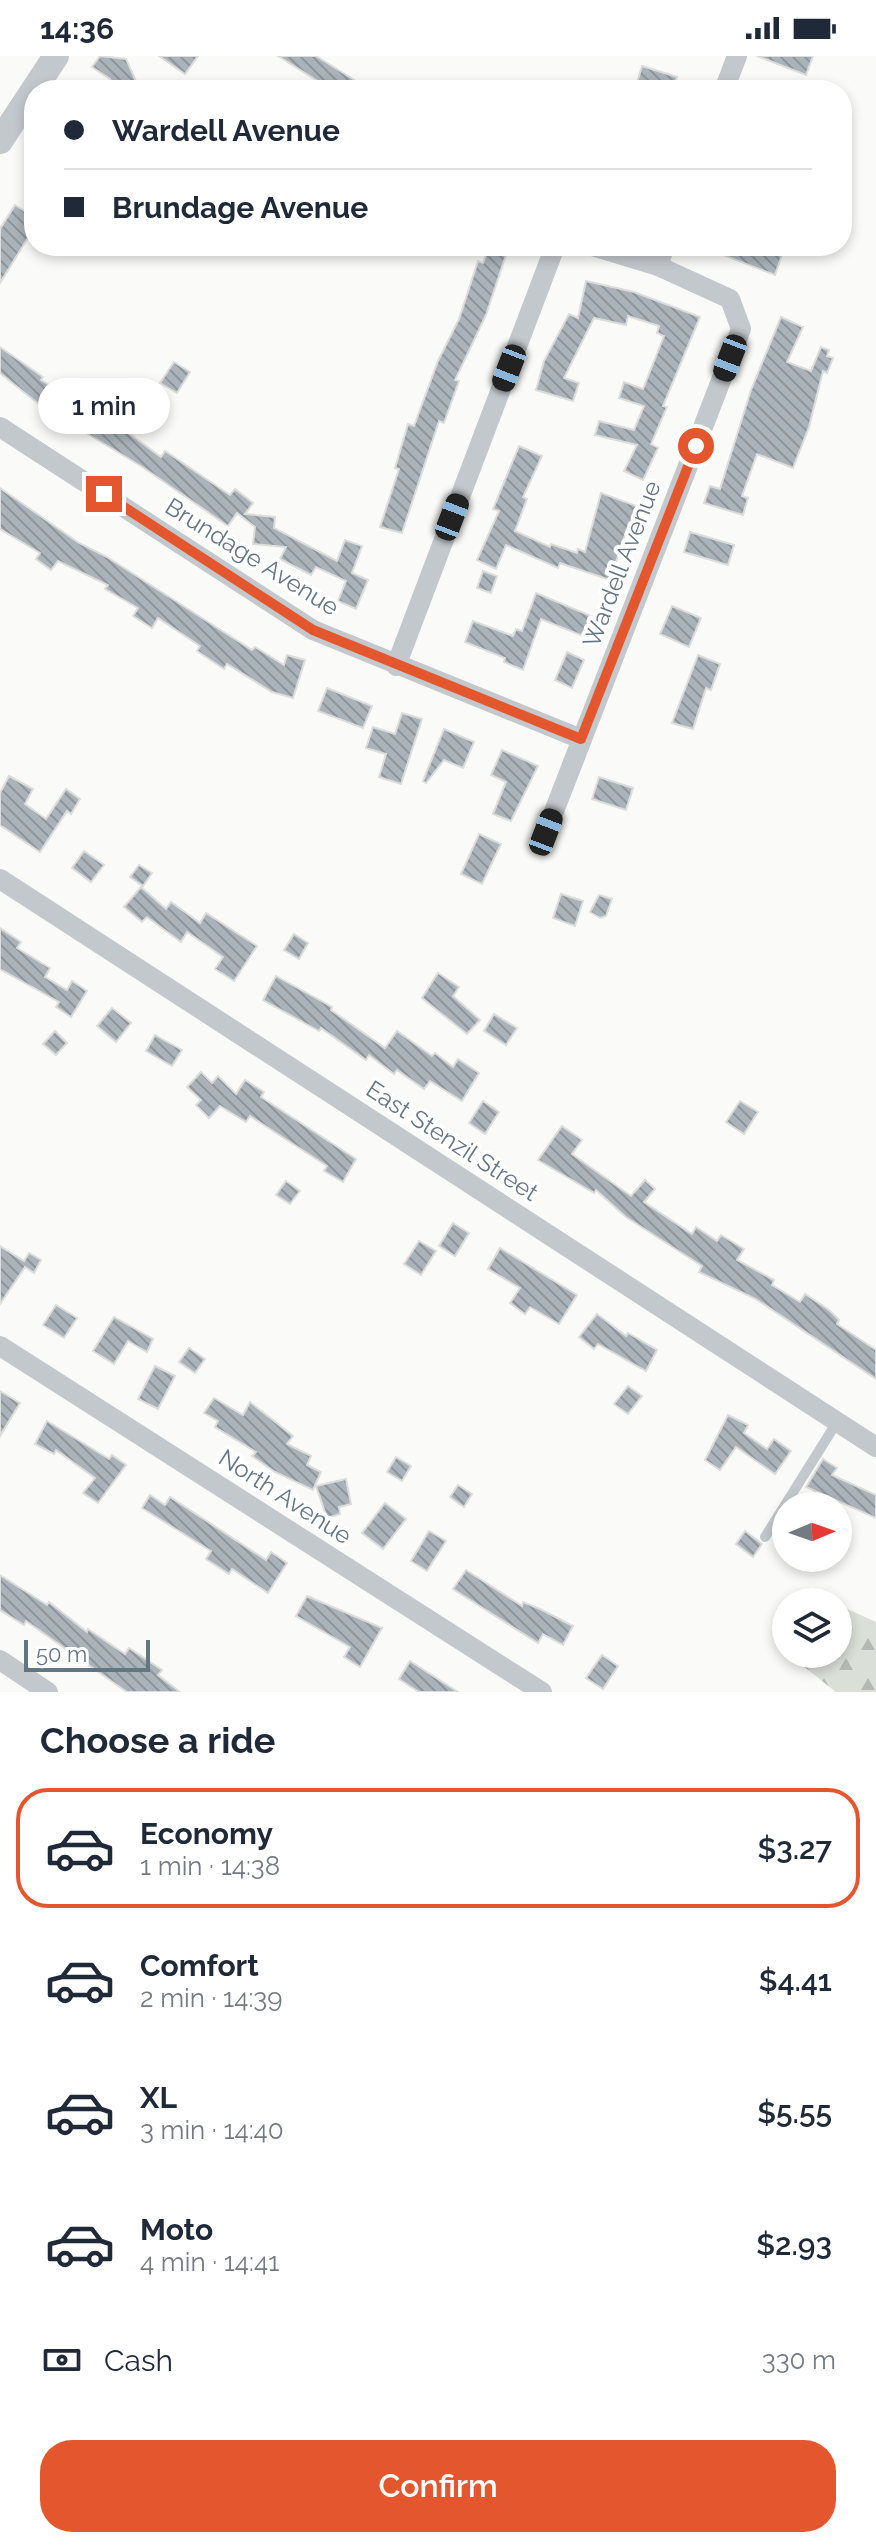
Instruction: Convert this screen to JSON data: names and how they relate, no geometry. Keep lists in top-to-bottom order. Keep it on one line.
{"streets":{"street":["Brundage Avenue","Wardell Avenue","East Stenzil Street","North Avenue"]},"crossings":[["Brundage Avenue","Wardell Avenue"]],"scale_bar":"50 m","north":"right","page":{"status":"14:36","banner":["Wardell Avenue","Brundage Avenue"],"bubble":"1 min","scale":"50 m","heading":"Choose a ride","list":[{"name":"Economy","note":"1 min · 14:38","value":"$3.27"},{"name":"Comfort","note":"2 min · 14:39","value":"$4.41"},{"name":"XL","note":"3 min · 14:40","value":"$5.55"},{"name":"Moto","note":"4 min · 14:41","value":"$2.93"}],"pay":["Cash","330 m"],"buttons":"Confirm"}}
